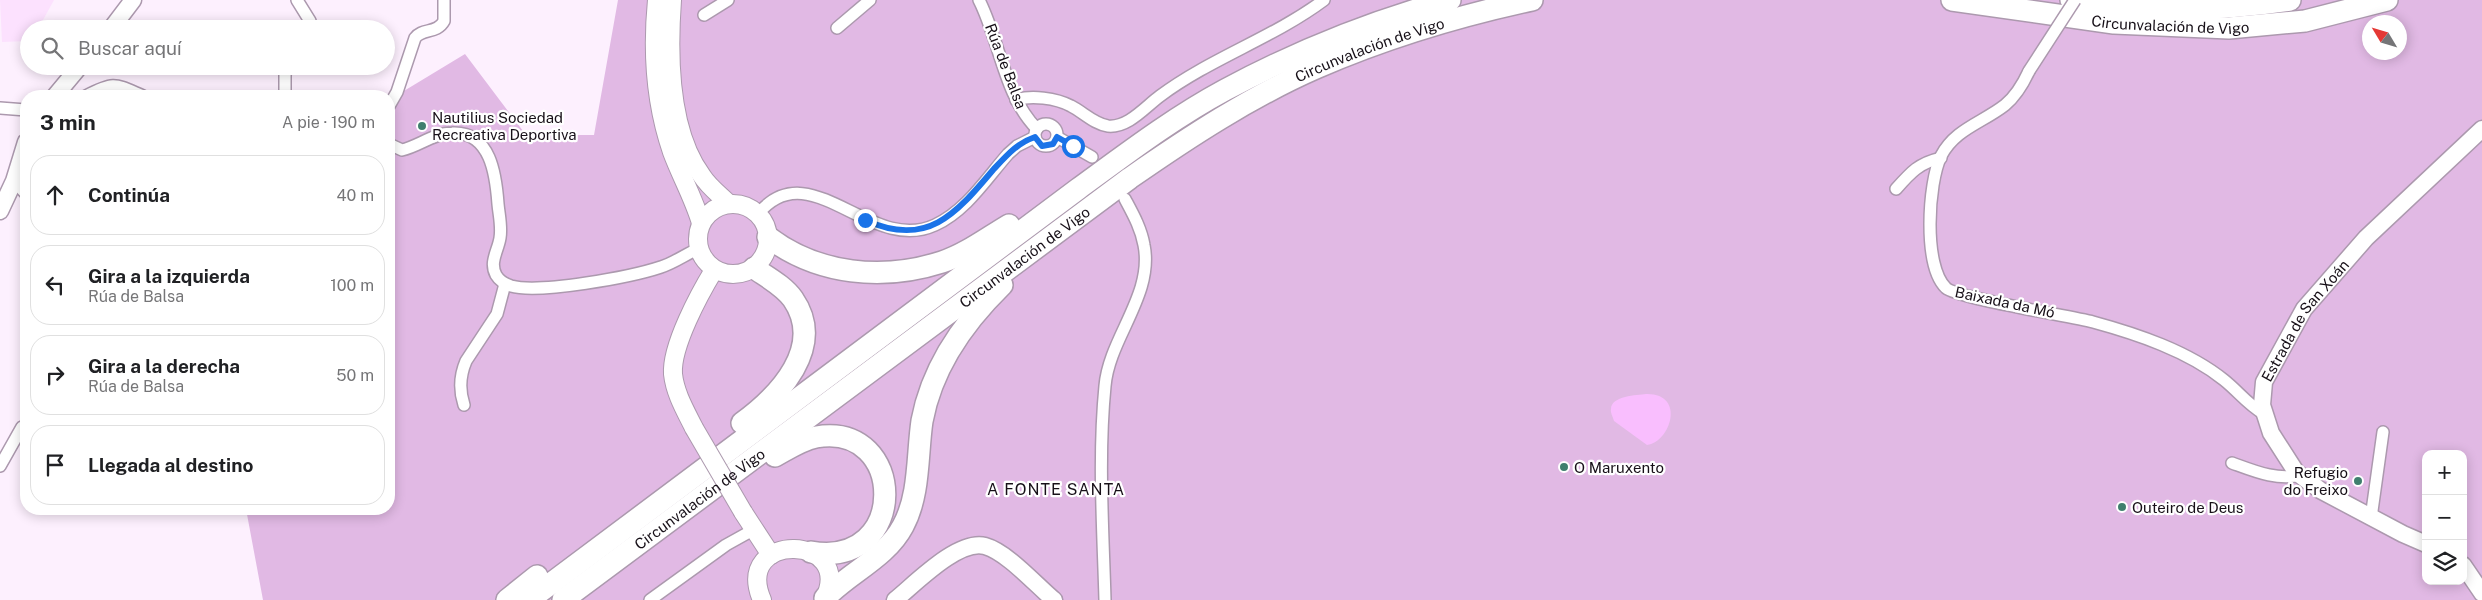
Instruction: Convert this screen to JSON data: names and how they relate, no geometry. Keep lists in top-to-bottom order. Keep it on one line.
{"streets":{"highway":["Circunvalación de Vigo"],"street":["Rúa de Balsa","Baixada da Mó","Estrada de San Xoán"]},"crossings":[["Baixada da Mó","Estrada de San Xoán"]],"districts":["A FONTE SANTA"],"places":["Nautilius Sociedad Recreativa Deportiva","O Maruxento","Refugio do Freixo","Outeiro de Deus"],"north":"top left","page":{"search":"Buscar aquí","heading":["3 min","A pie · 190 m"],"list":[["Continúa","40 m"],["Gira a la izquierda","Rúa de Balsa","100 m"],["Gira a la derecha","Rúa de Balsa","50 m"],"Llegada al destino"],"map_buttons":["+","−"]}}
